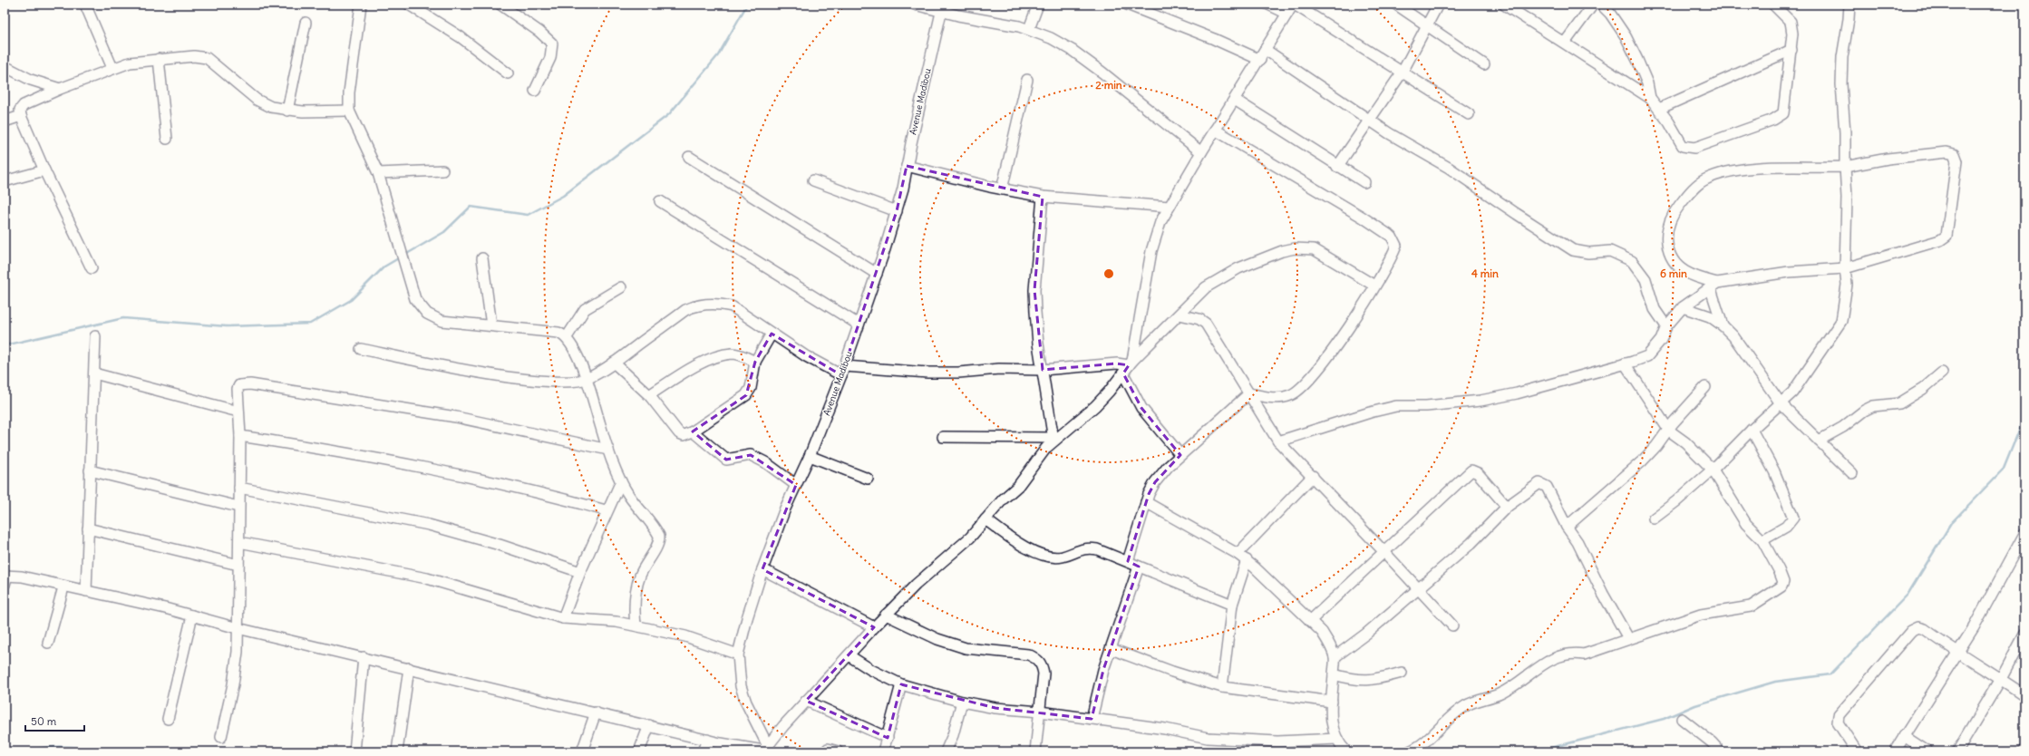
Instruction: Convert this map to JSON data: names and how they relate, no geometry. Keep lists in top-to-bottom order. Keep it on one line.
{"streets":{"street":["Avenue Madibou"]},"scale_bar":"50 m","rings":["2 min","4 min","6 min"]}
